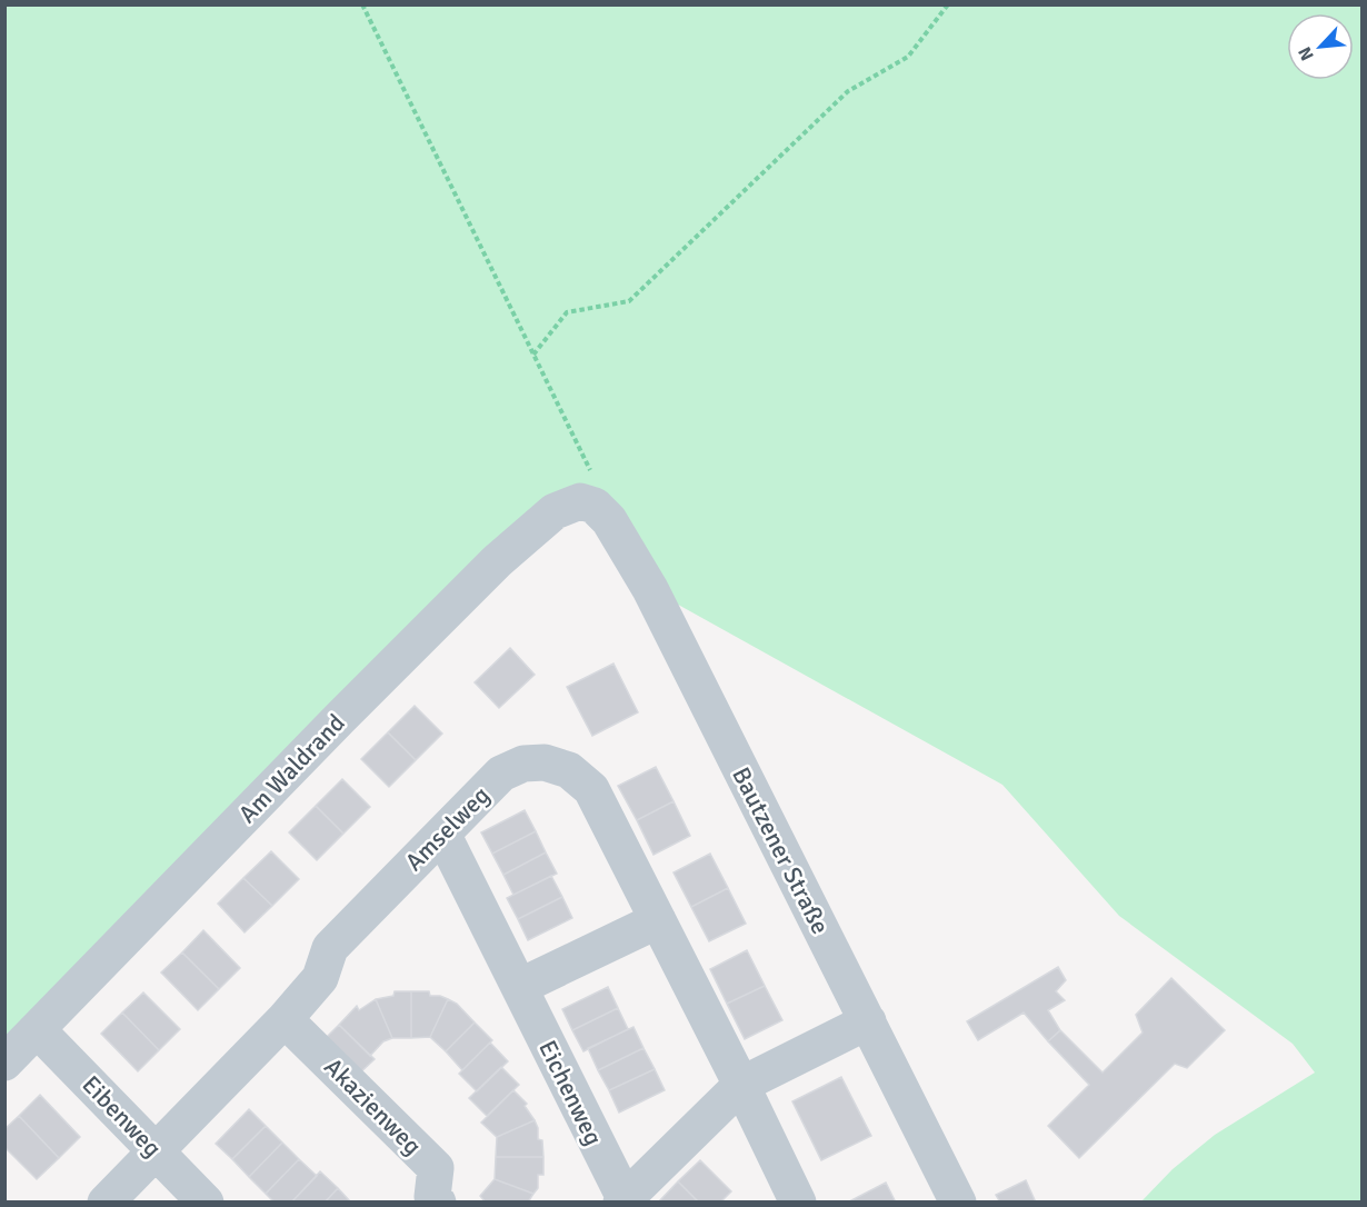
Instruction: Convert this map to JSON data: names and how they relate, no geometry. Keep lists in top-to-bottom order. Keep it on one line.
{"streets":{"street":["Am Waldrand","Amselweg","Bautzener Straße","Eichenweg","Akazienweg","Eibenweg"]},"crossings":[["Am Waldrand","Bautzener Straße"],["Am Waldrand","Eibenweg"],["Amselweg","Eichenweg"],["Amselweg","Akazienweg"],["Amselweg","Eibenweg"]],"north":"bottom left"}
